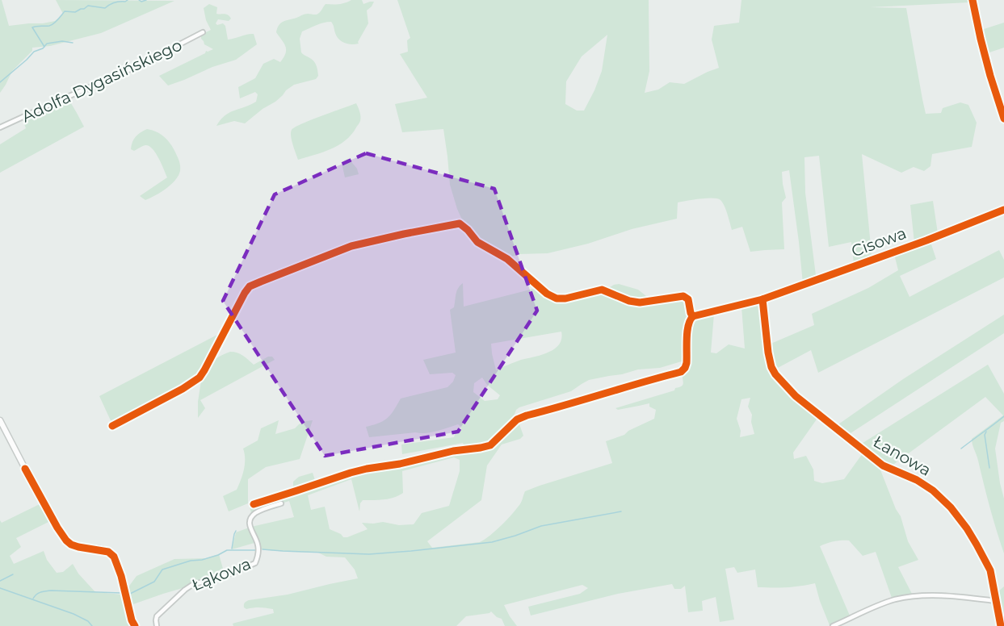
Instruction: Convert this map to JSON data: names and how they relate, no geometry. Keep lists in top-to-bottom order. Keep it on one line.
{"streets":{"street":["Adolfa Dygasińskiego","Cisowa","Łanowa","Łąkowa"]},"crossings":[["Cisowa","Łanowa"]]}
